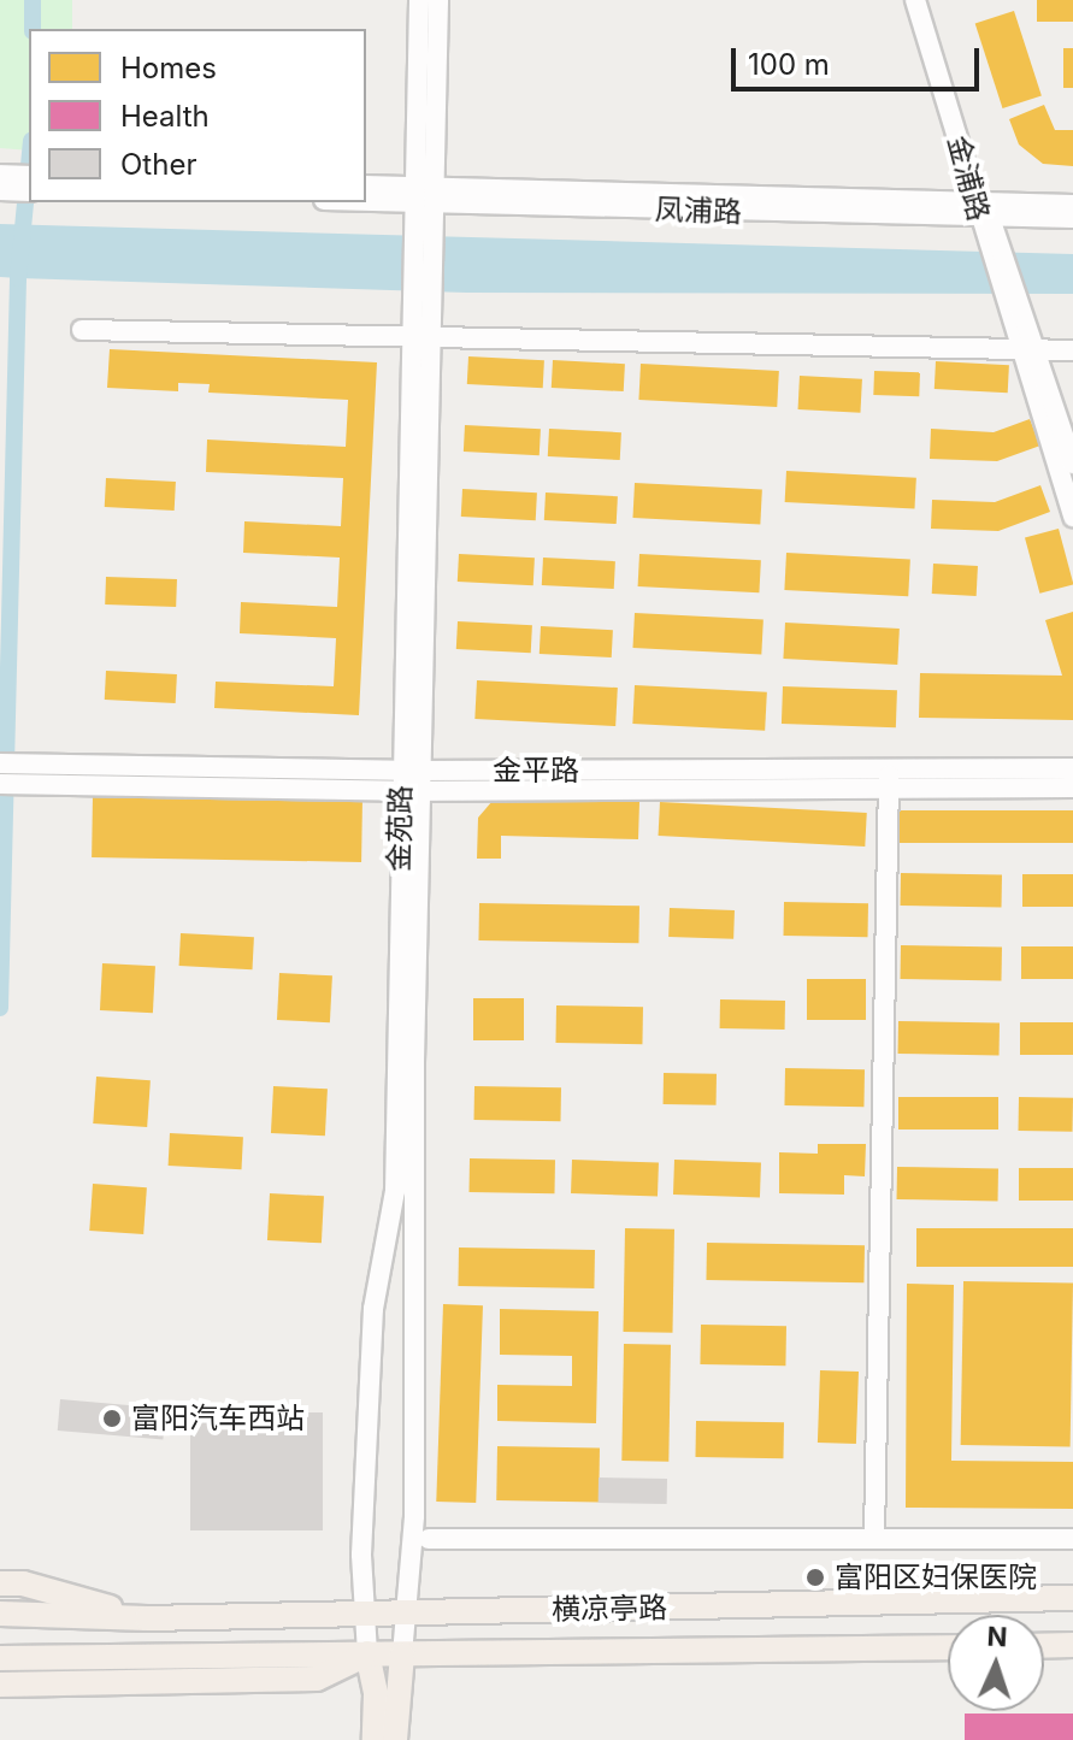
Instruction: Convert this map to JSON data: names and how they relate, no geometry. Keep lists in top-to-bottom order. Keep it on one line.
{"streets":{"main road":["横凉亭路"],"street":["金浦路","凤浦路","金平路","金苑路"]},"crossings":[["金浦路","凤浦路"],["金平路","金苑路"],["金苑路","横凉亭路"]],"places":["富阳汽车西站","富阳区妇保医院"],"legend":["Homes","Health","Other"],"scale_bar":"100 m","north":"top"}
